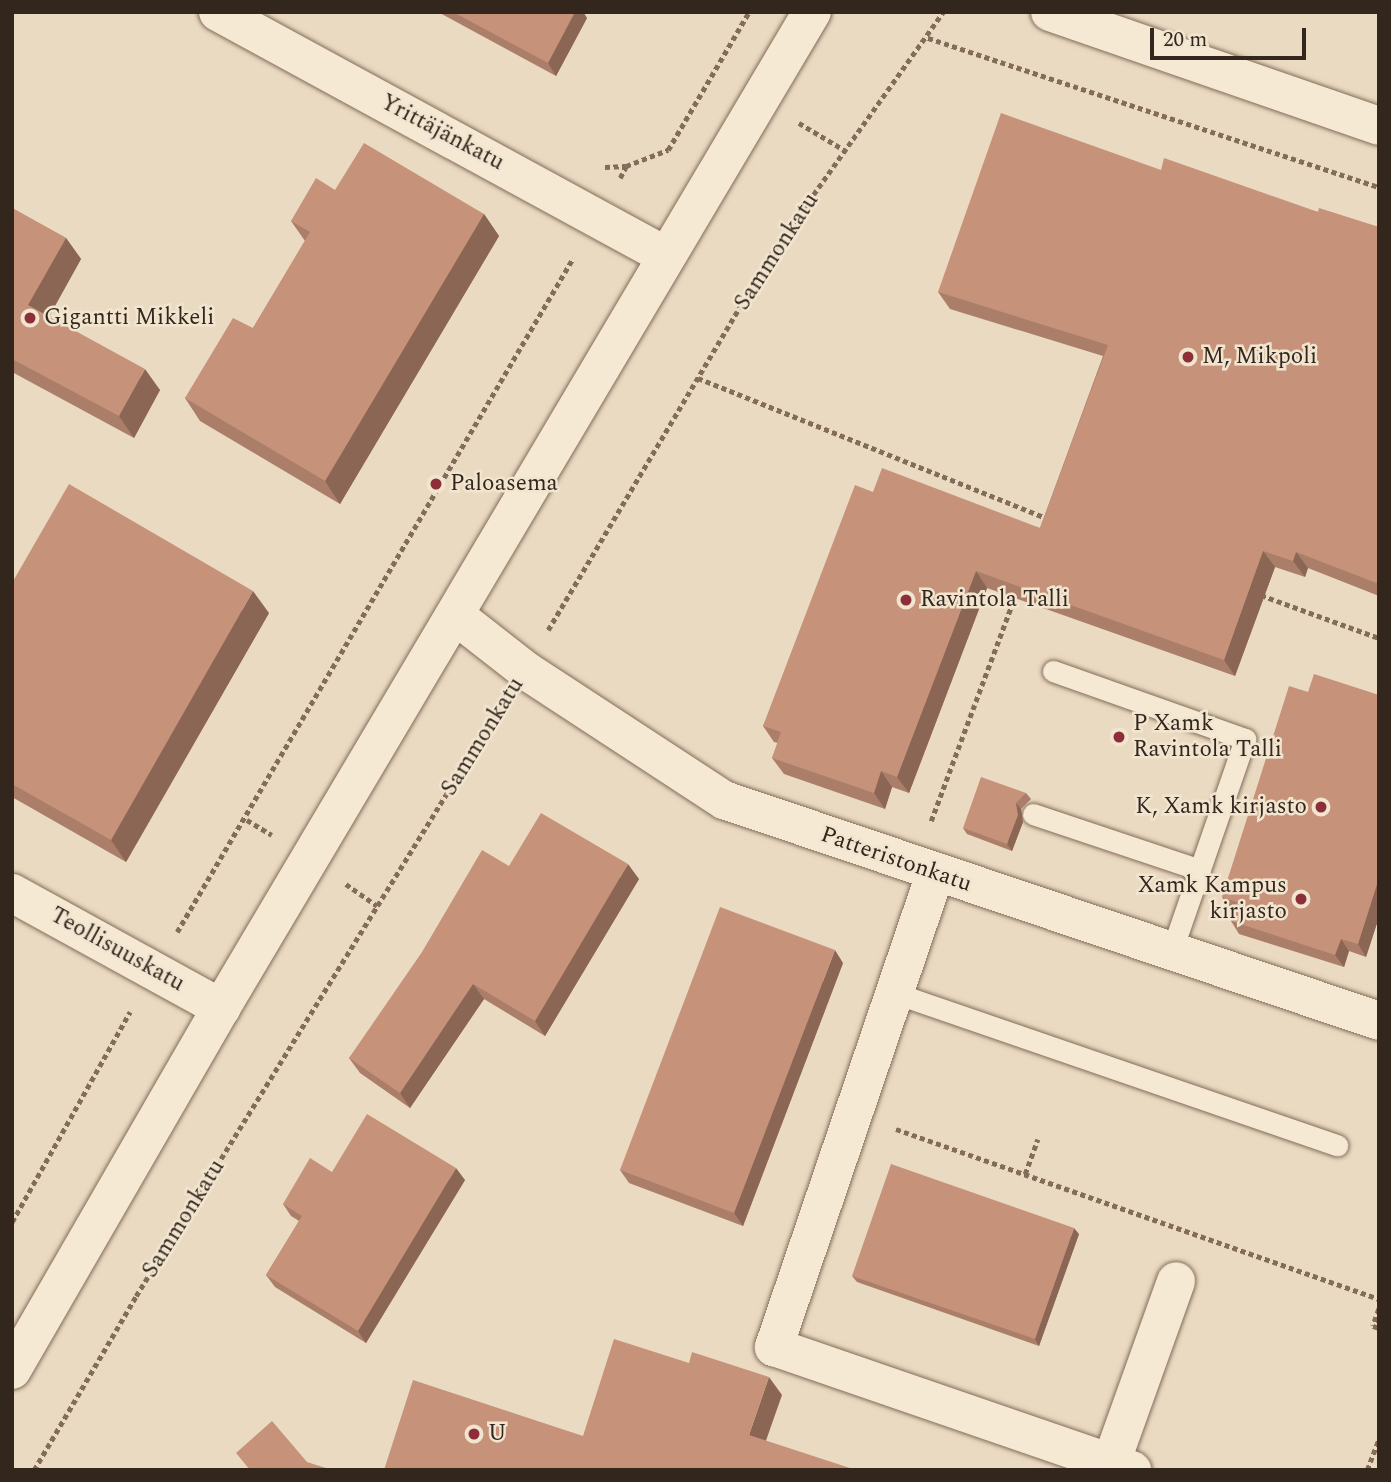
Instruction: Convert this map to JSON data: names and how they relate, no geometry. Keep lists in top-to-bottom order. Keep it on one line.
{"streets":{"street":["Yrittäjänkatu","Patteristonkatu","Teollisuuskatu"],"path":["Sammonkatu"]},"crossings":[["Sammonkatu","Patteristonkatu"]],"places":["Gigantti Mikkeli","M, Mikpoli","Paloasema","Ravintola Talli","P Xamk Ravintola Talli","K, Xamk kirjasto","Xamk Kampus kirjasto","U"],"scale_bar":"20 m"}
